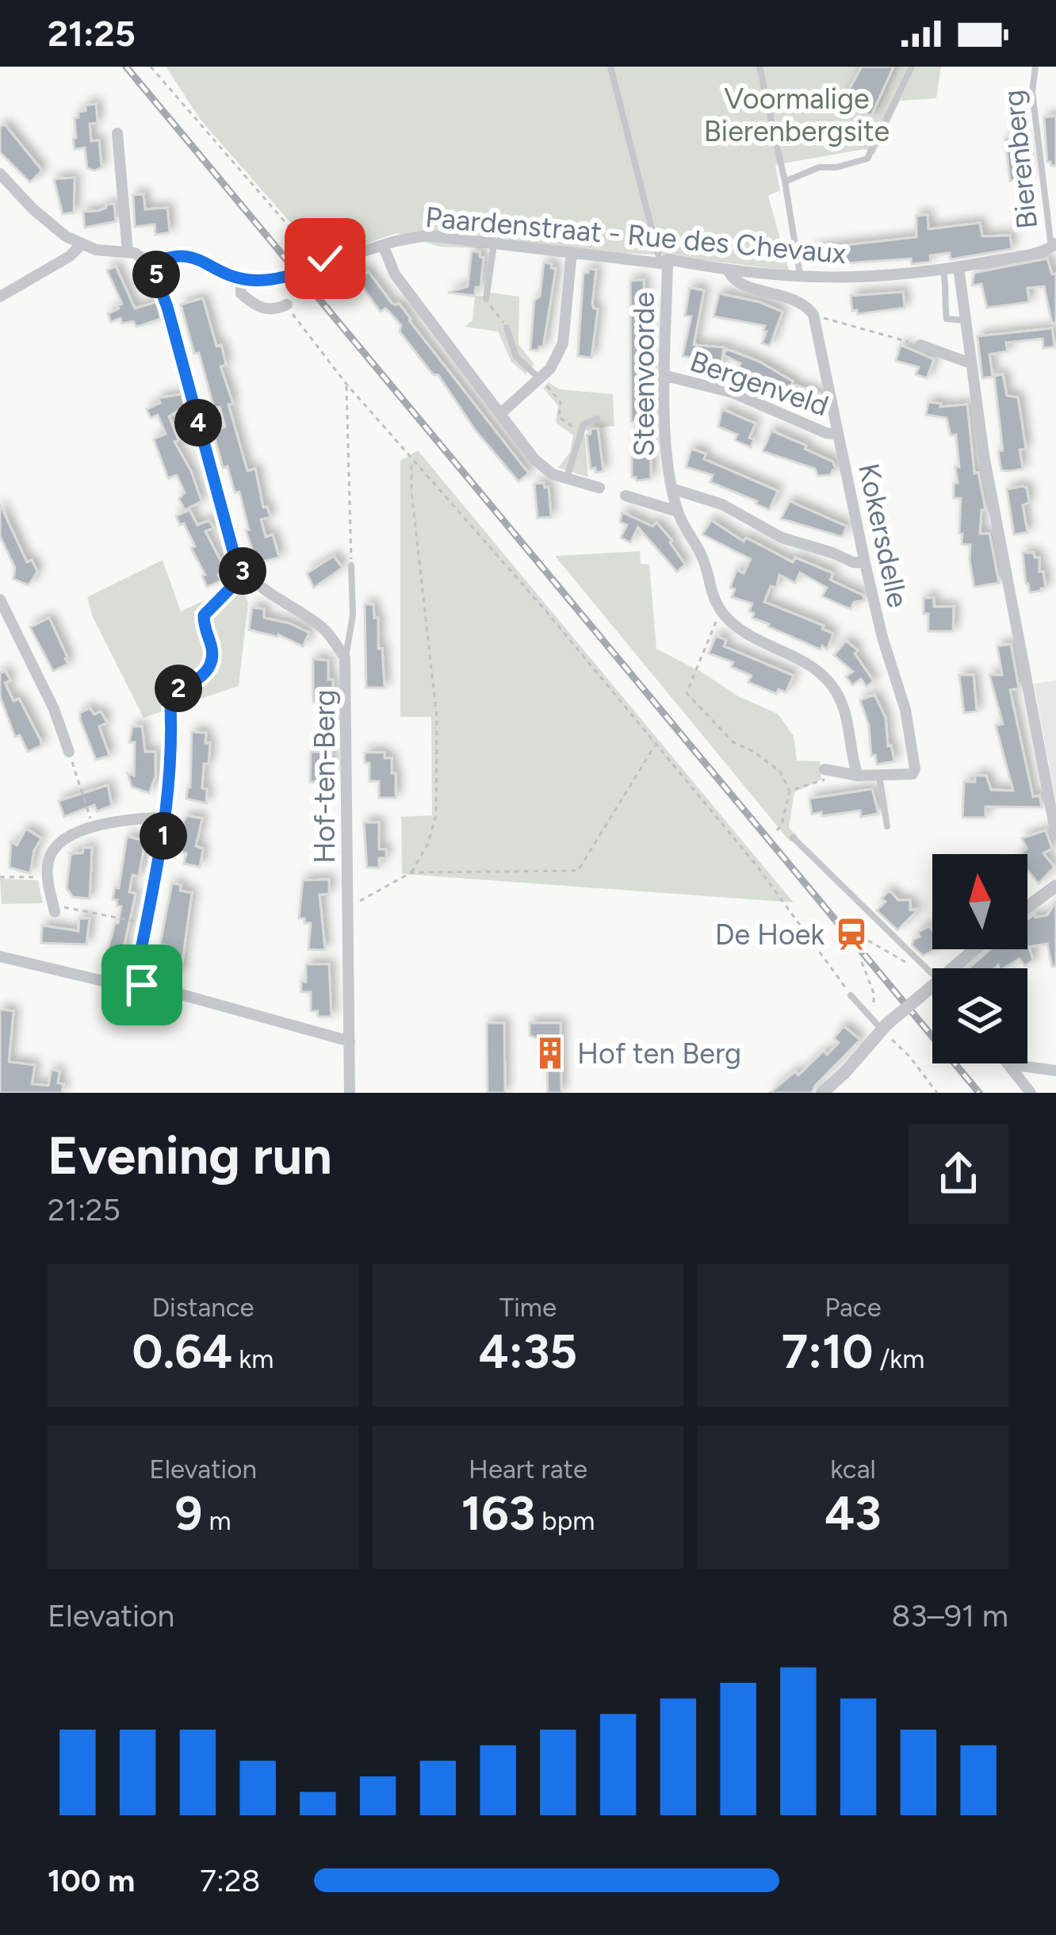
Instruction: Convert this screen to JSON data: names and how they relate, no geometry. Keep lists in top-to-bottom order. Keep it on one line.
{"streets":{"street":["Bierenberg","Paardenstraat - Rue des Chevaux","Steenvoorde","Bergenveld","Kokersdelle","Hof-ten-Berg"]},"crossings":[["Bierenberg","Paardenstraat - Rue des Chevaux"],["Paardenstraat - Rue des Chevaux","Steenvoorde"],["Steenvoorde","Bergenveld"],["Steenvoorde","Kokersdelle"],["Bergenveld","Kokersdelle"]],"parks":["Voormalige Bierenbergsite"],"places":{"station":["De Hoek"],"building":["Hof ten Berg"]},"north":"top","page":{"status":"21:25","pins":["5","4","3","2","1"],"heading":["Evening run","21:25"],"stats":[["Distance","0.64 km"],["Time","4:35"],["Pace","7:10 /km"],["Elevation","9 m"],["Heart rate","163 bpm"],["kcal","43"]],"chart":["Elevation","83–91 m"],"list":[{"name":"100 m","note":"7:28"}]}}
